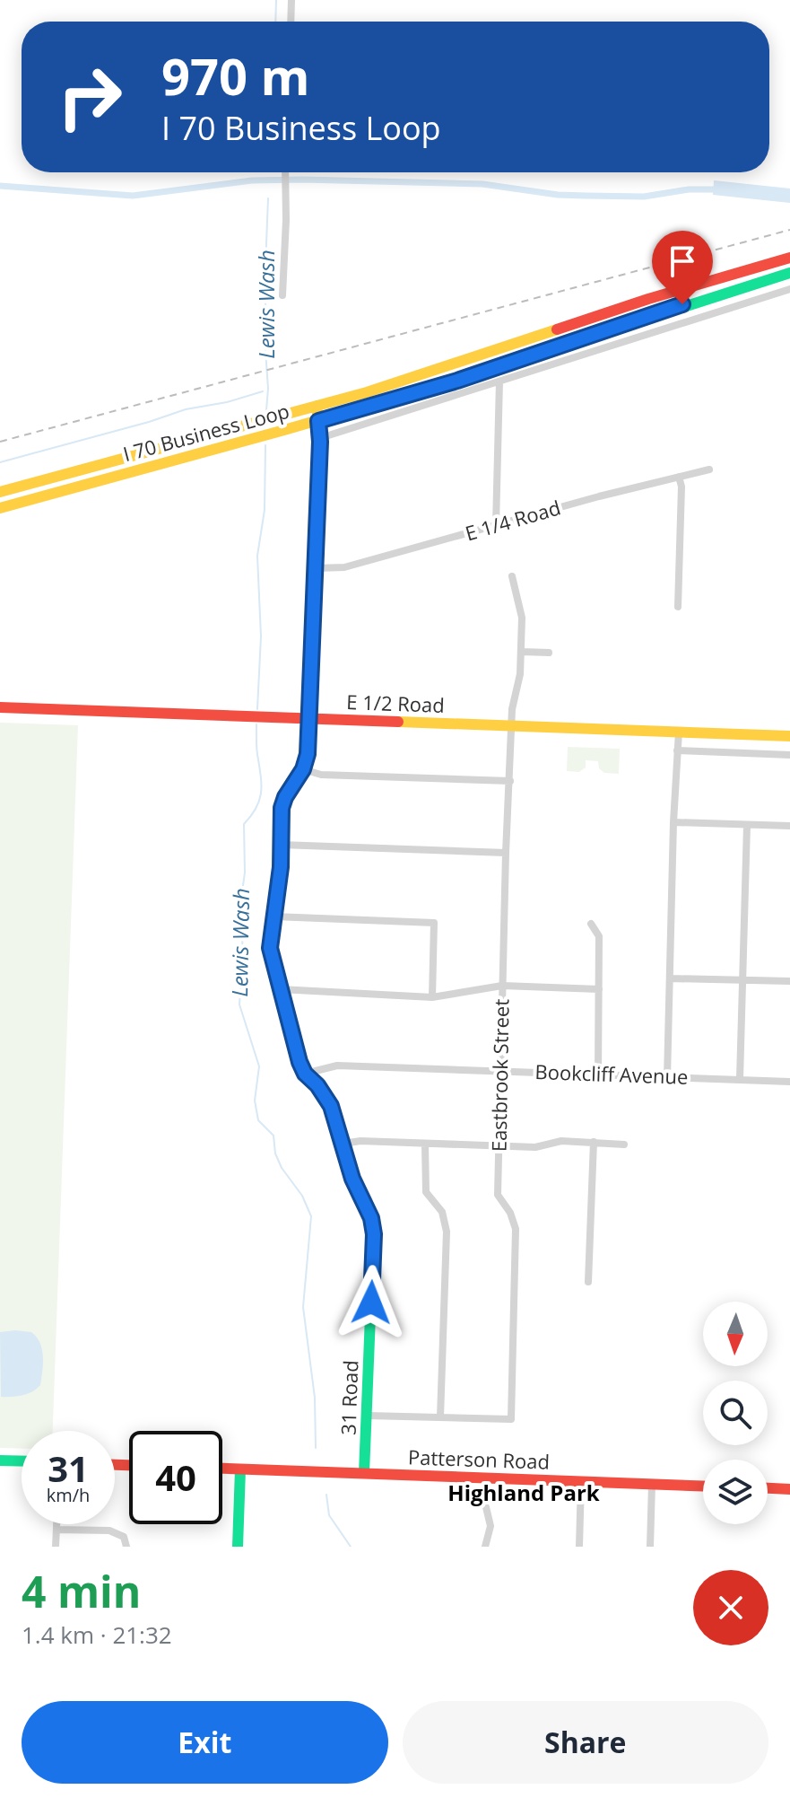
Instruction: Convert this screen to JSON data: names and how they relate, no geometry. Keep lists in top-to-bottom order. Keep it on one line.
{"streets":{"main road":["I 70 Business Loop","E 1/2 Road","31 Road","Patterson Road"],"street":["E 1/4 Road","Bookcliff Avenue","Eastbrook Street"]},"crossings":[["I 70 Business Loop","31 Road"],["E 1/4 Road","31 Road"],["E 1/2 Road","Eastbrook Street"],["E 1/2 Road","31 Road"],["Bookcliff Avenue","Eastbrook Street"],["Bookcliff Avenue","31 Road"],["31 Road","Patterson Road"]],"districts":["Highland Park"],"water":["Lewis Wash"],"north":"bottom","page":{"turn":["970 m","I 70 Business Loop"],"speed":"31 km/h","limit":"40","heading":["4 min","1.4 km · 21:32"],"buttons":["Exit","Share"]}}
